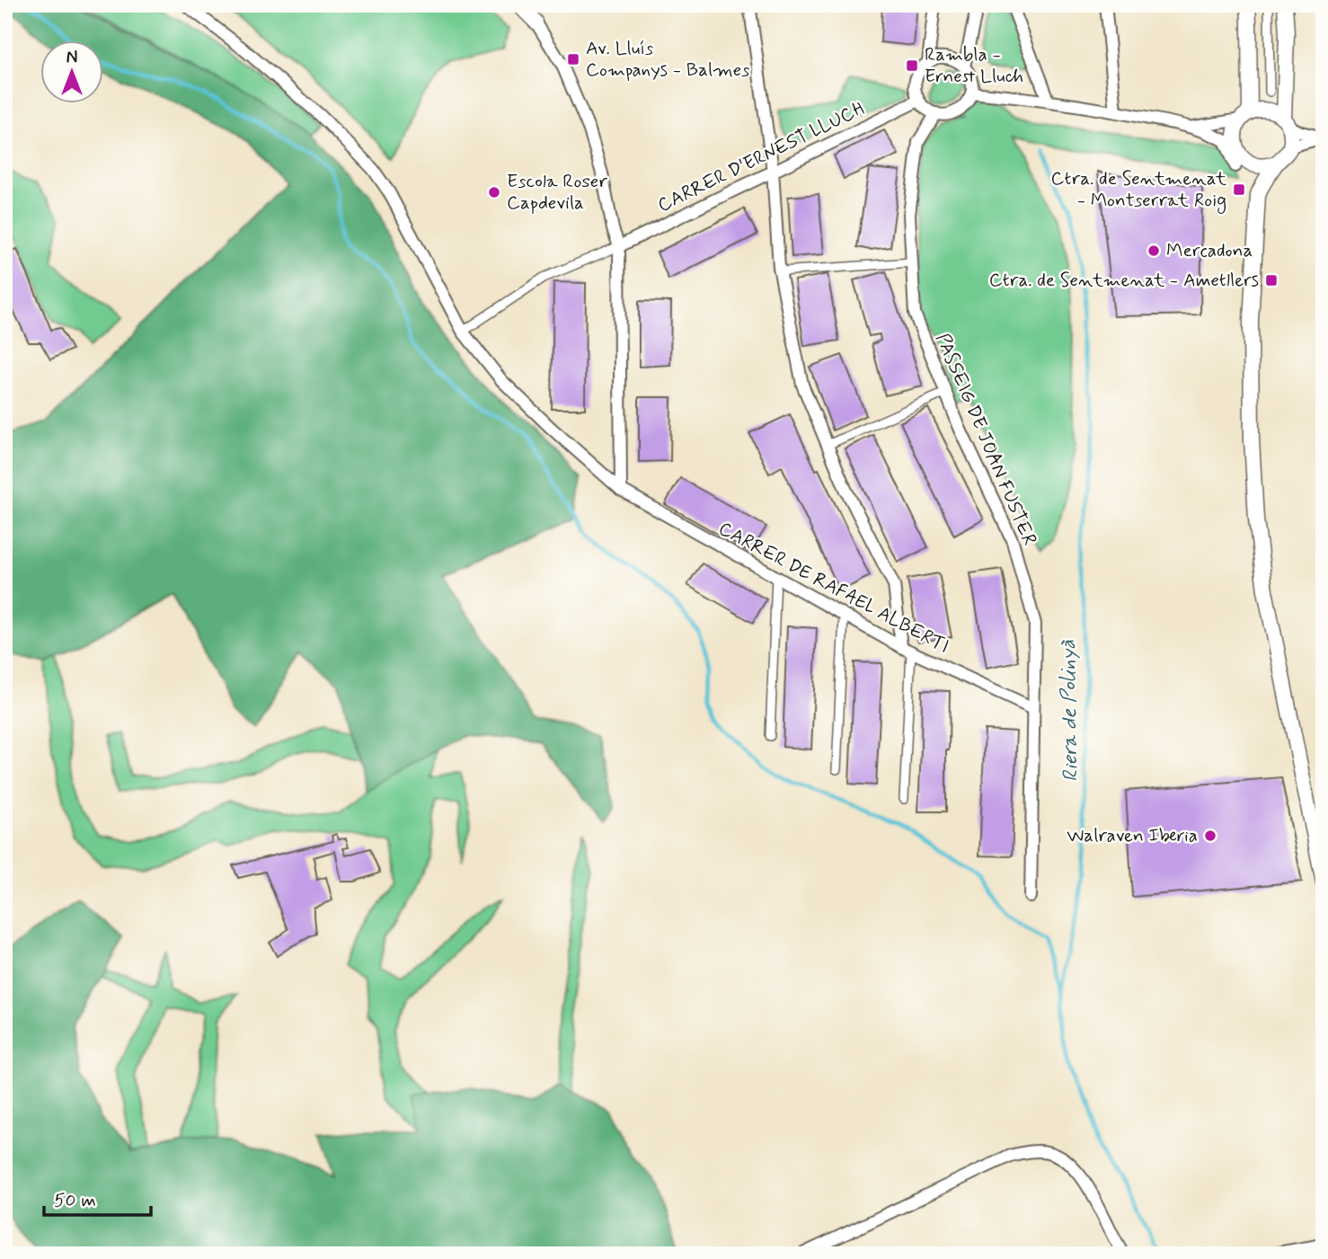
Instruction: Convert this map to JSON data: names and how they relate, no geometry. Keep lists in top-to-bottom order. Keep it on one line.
{"streets":{"street":["CARRER D'ERNEST LLUCH","PASSEIG DE JOAN FUSTER","CARRER DE RAFAEL ALBERTI"]},"crossings":[["CARRER D'ERNEST LLUCH","PASSEIG DE JOAN FUSTER"],["PASSEIG DE JOAN FUSTER","CARRER DE RAFAEL ALBERTI"]],"water":["Riera de Polinyà"],"places":{"transit":["Av. Lluís Companys - Balmes","Rambla - Ernest Lluch","Ctra. de Sentmenat - Montserrat Roig","Ctra. de Sentmenat - Ametllers"],"other":["Escola Roser Capdevila","Mercadona","Walraven Iberia"]},"scale_bar":"50 m","north":"top"}
